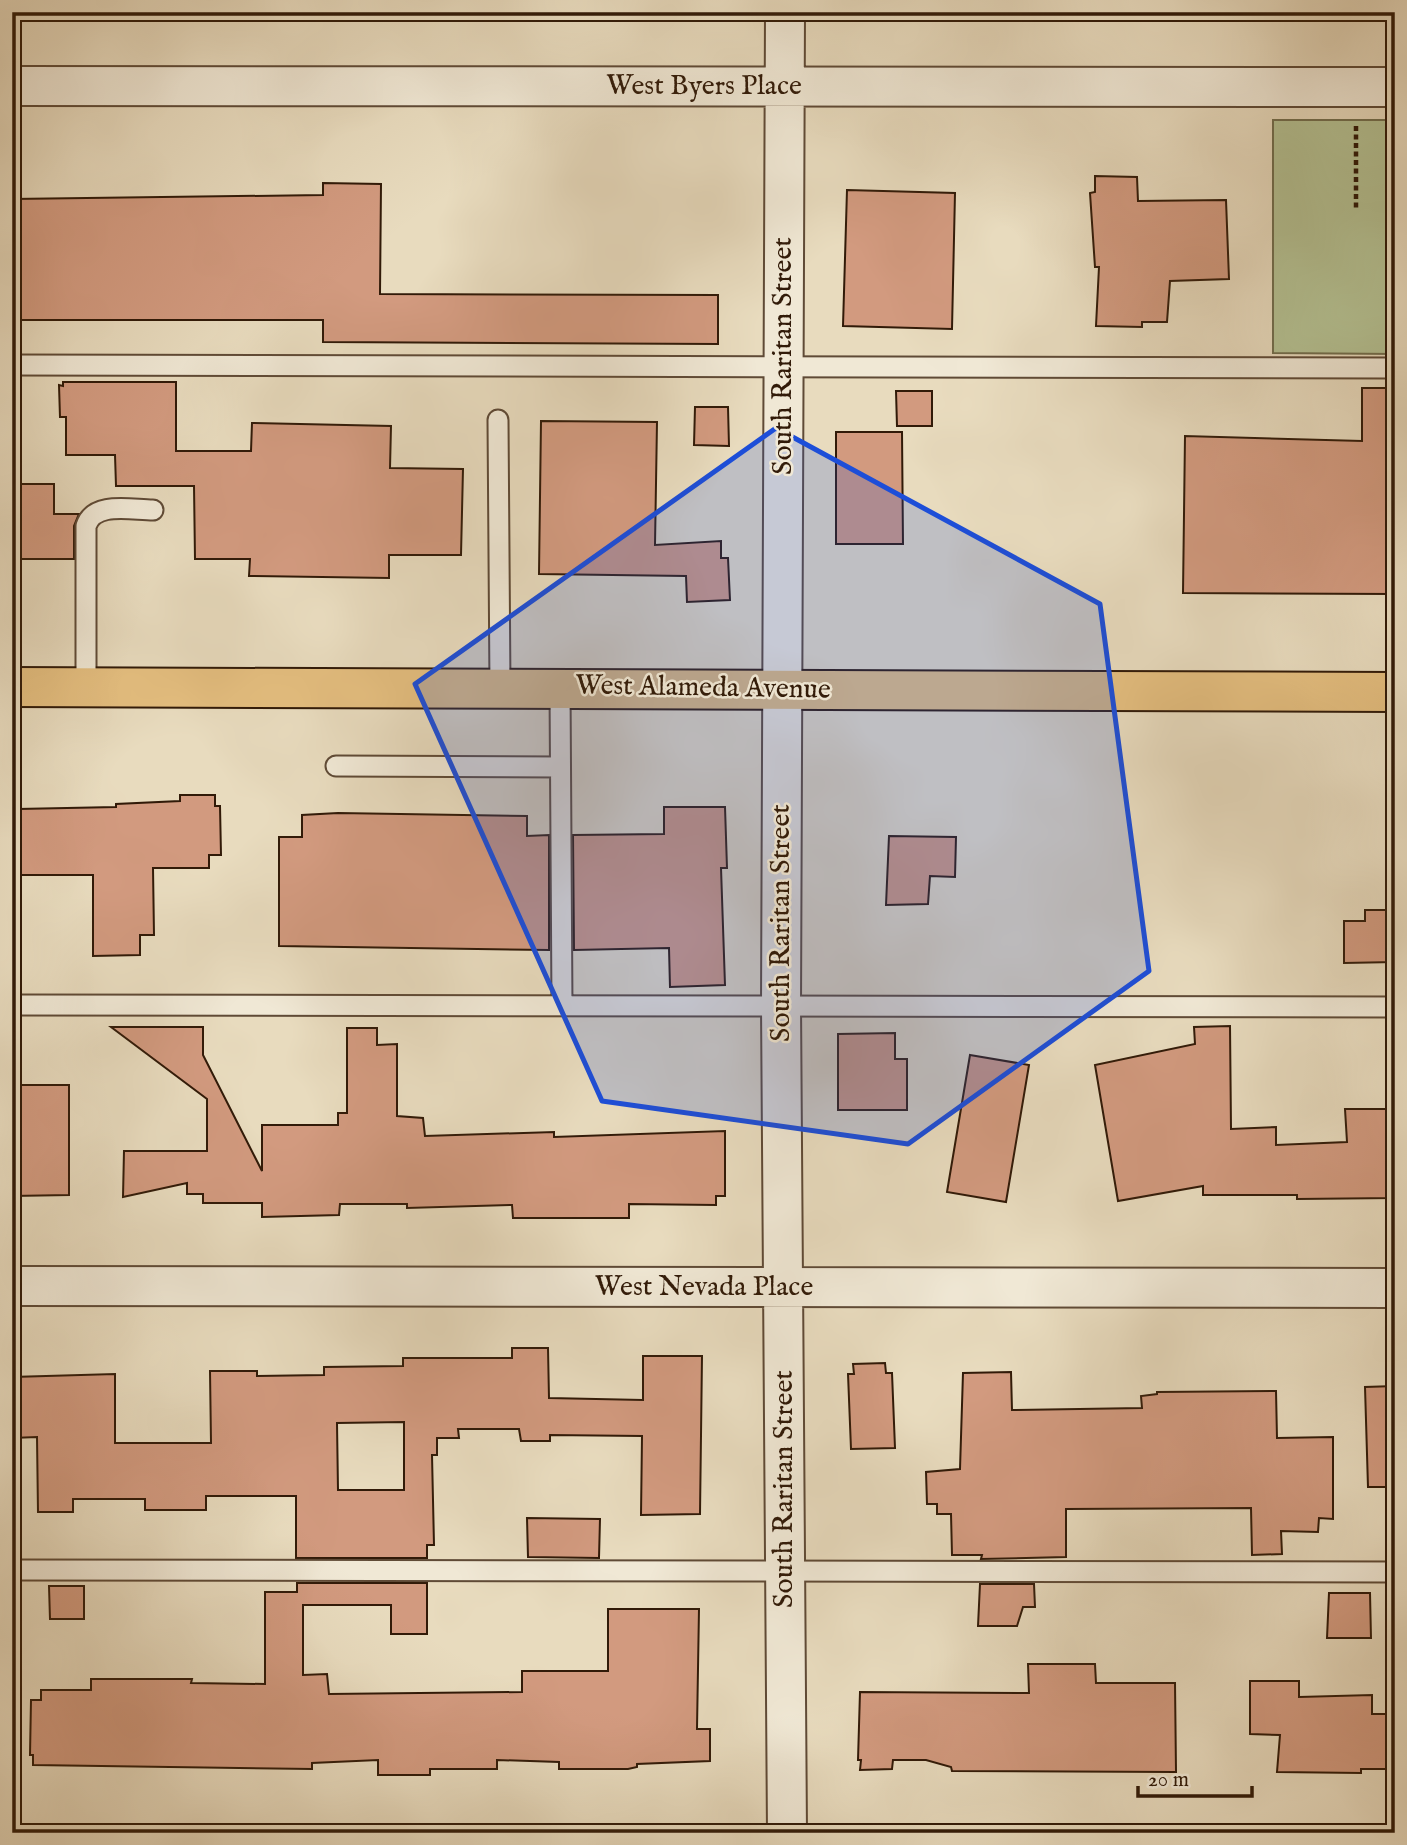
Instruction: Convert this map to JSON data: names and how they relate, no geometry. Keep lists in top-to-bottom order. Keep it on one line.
{"streets":{"main road":["West Alameda Avenue"],"street":["West Byers Place","South Raritan Street","West Nevada Place"]},"crossings":[["West Byers Place","South Raritan Street"],["South Raritan Street","West Alameda Avenue"],["South Raritan Street","West Nevada Place"]],"scale_bar":"20 m"}
